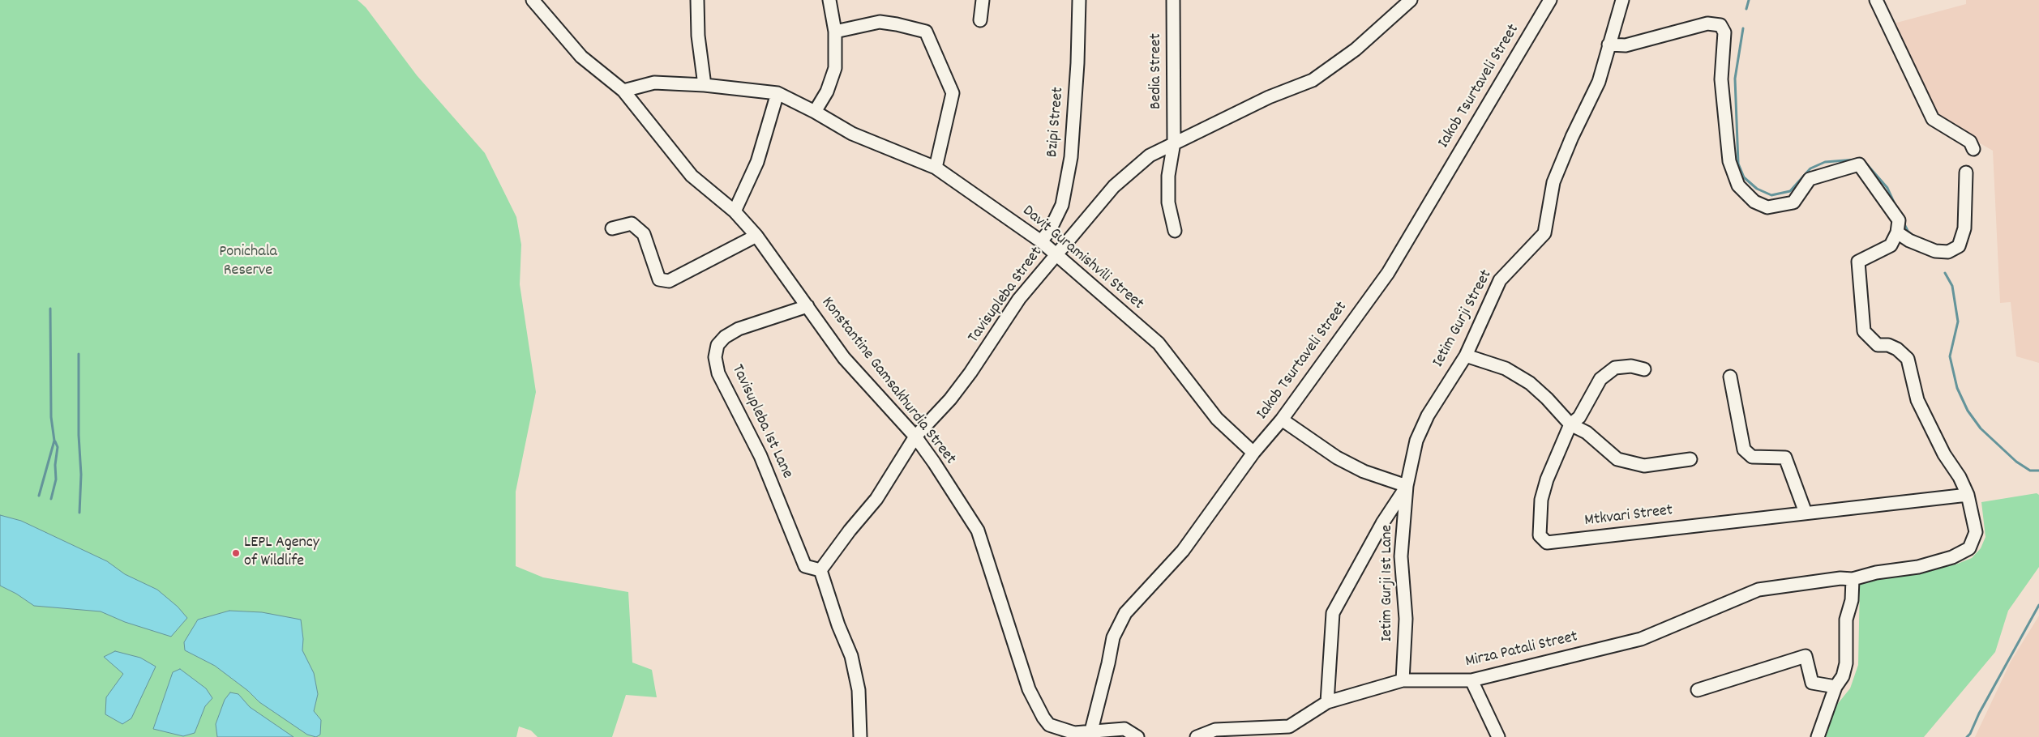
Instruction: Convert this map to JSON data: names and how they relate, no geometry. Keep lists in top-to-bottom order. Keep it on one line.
{"streets":{"street":["Bedia Street","Iakob Tsurtaveli Street","Bzipi Street","Davit Guramishvili Street","Tavisupleba Street","Ietim Gurji Street","Konstantine Gamsakhurdia Street","Tavisupleba 1st Lane","Mtkvari Street","Ietim Gurji 1st Lane","Mirza Patali Street"]},"crossings":[["Bedia Street","Tavisupleba Street"],["Iakob Tsurtaveli Street","Davit Guramishvili Street"],["Iakob Tsurtaveli Street","Konstantine Gamsakhurdia Street"],["Bzipi Street","Davit Guramishvili Street"],["Davit Guramishvili Street","Tavisupleba Street"],["Davit Guramishvili Street","Konstantine Gamsakhurdia Street"],["Tavisupleba Street","Konstantine Gamsakhurdia Street"],["Tavisupleba Street","Tavisupleba 1st Lane"],["Ietim Gurji Street","Ietim Gurji 1st Lane"],["Ietim Gurji Street","Mirza Patali Street"],["Konstantine Gamsakhurdia Street","Tavisupleba 1st Lane"],["Mtkvari Street","Mirza Patali Street"],["Ietim Gurji 1st Lane","Mirza Patali Street"]],"parks":["Ponichala Reserve"],"places":["LEPL Agency of Wildlife"]}
